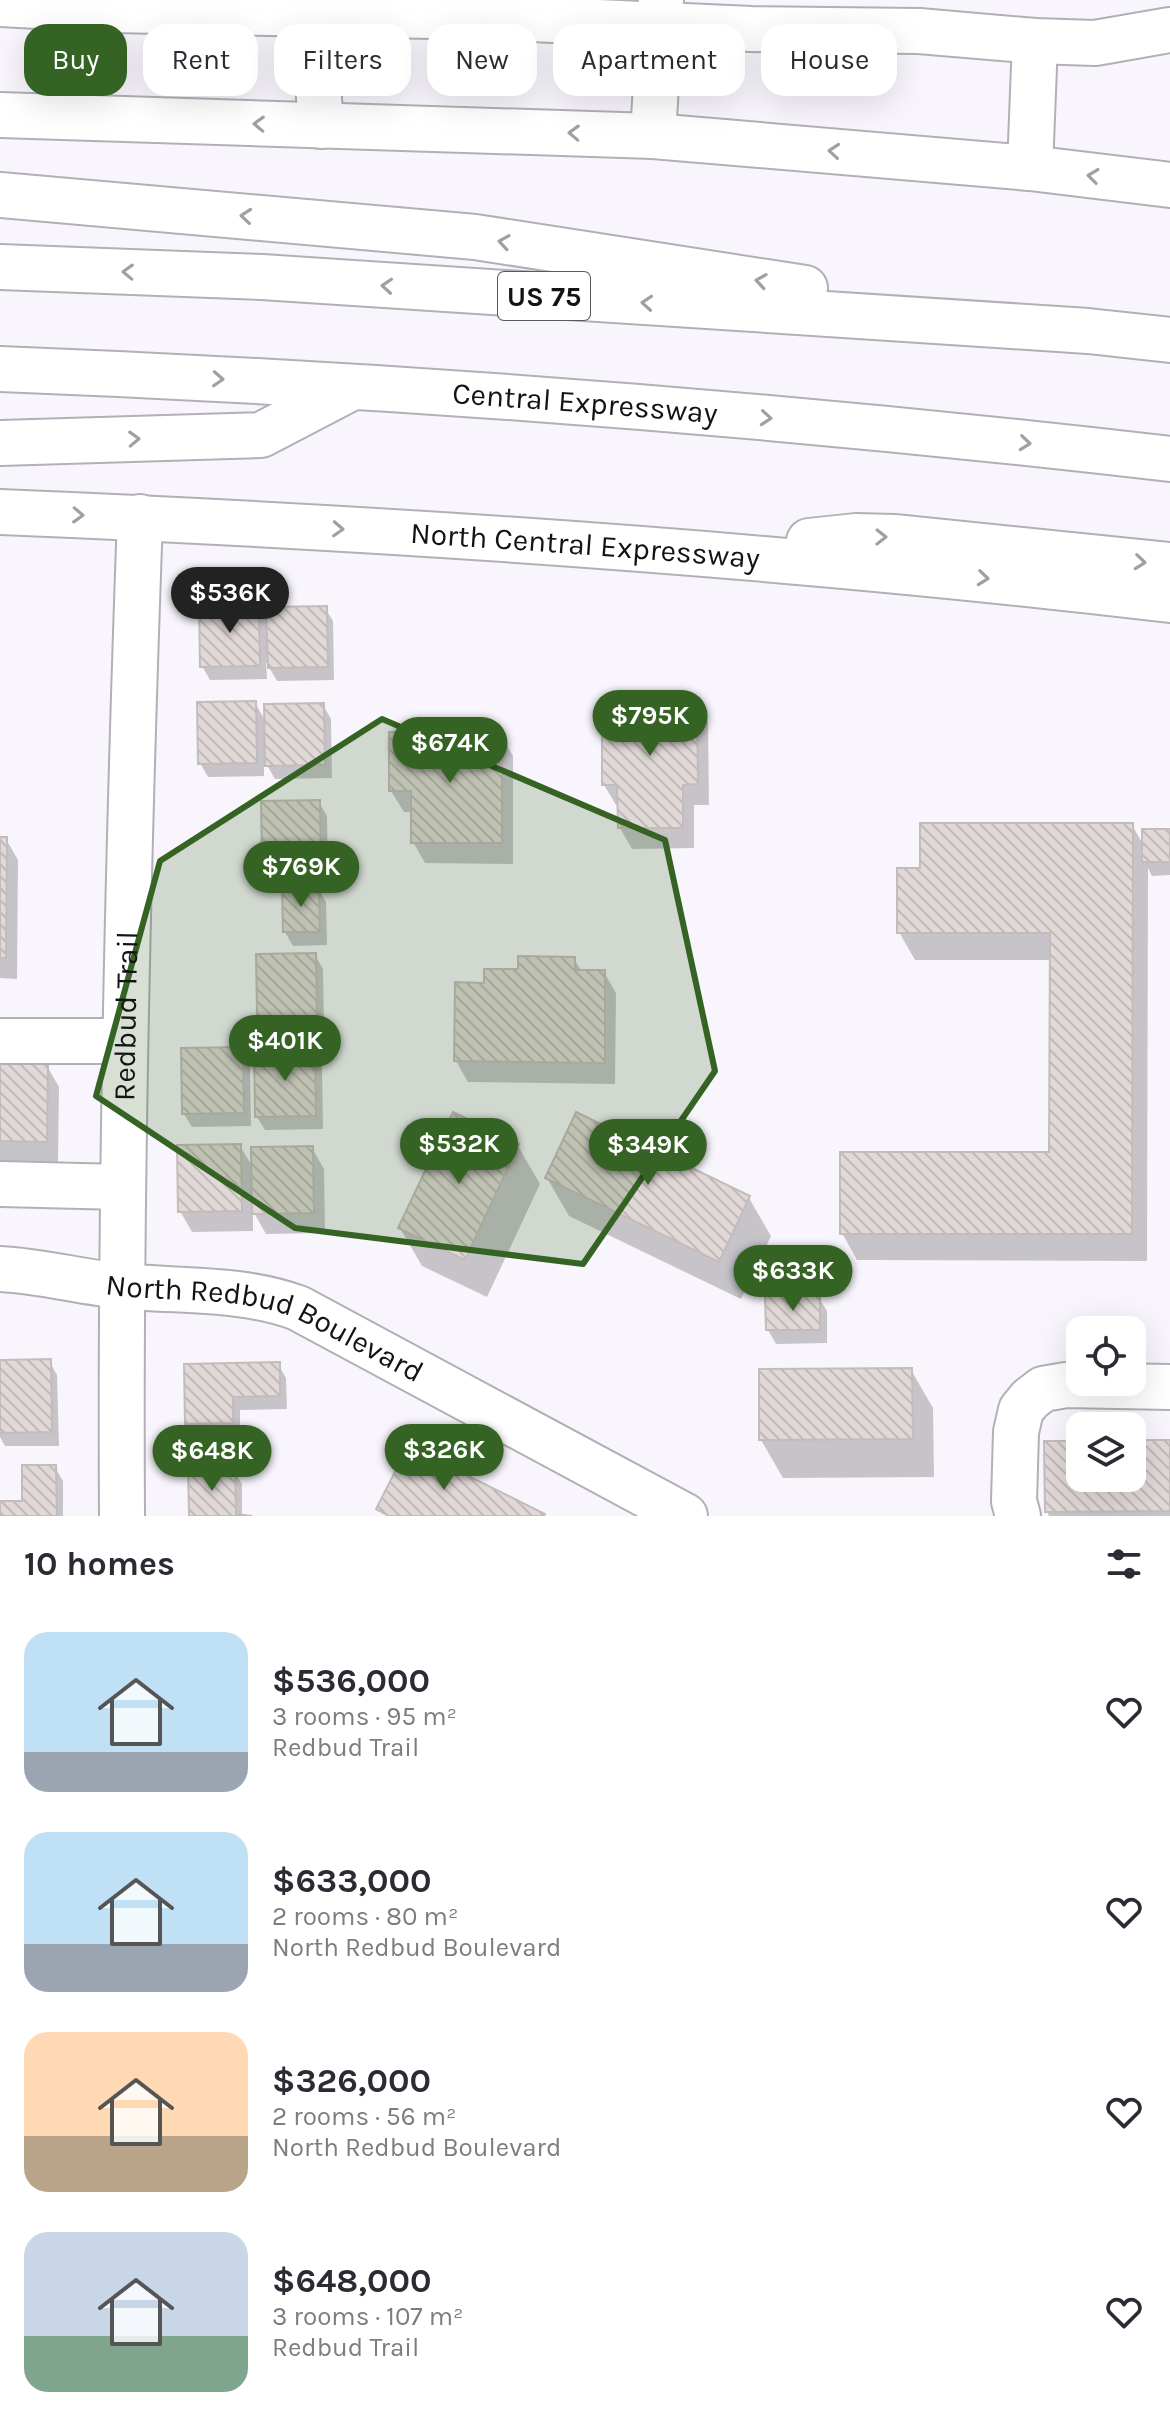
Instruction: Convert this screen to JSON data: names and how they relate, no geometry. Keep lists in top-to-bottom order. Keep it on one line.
{"streets":{"main road":["US 75","Central Expressway","North Central Expressway","Redbud Trail","North Redbud Boulevard"]},"crossings":[["North Central Expressway","Redbud Trail"],["Redbud Trail","North Redbud Boulevard"]],"page":{"chip":["Buy","Rent","Filters","New","Apartment","House"],"price":["$536K","$795K","$674K","$769K","$401K","$532K","$349K","$633K","$326K","$648K"],"heading":"10 homes","list":[{"name":"$536,000","note":"3 rooms · 95 m² · Redbud Trail"},{"name":"$633,000","note":"2 rooms · 80 m² · North Redbud Boulevard"},{"name":"$326,000","note":"2 rooms · 56 m² · North Redbud Boulevard"},{"name":"$648,000","note":"3 rooms · 107 m² · Redbud Trail"}]}}
